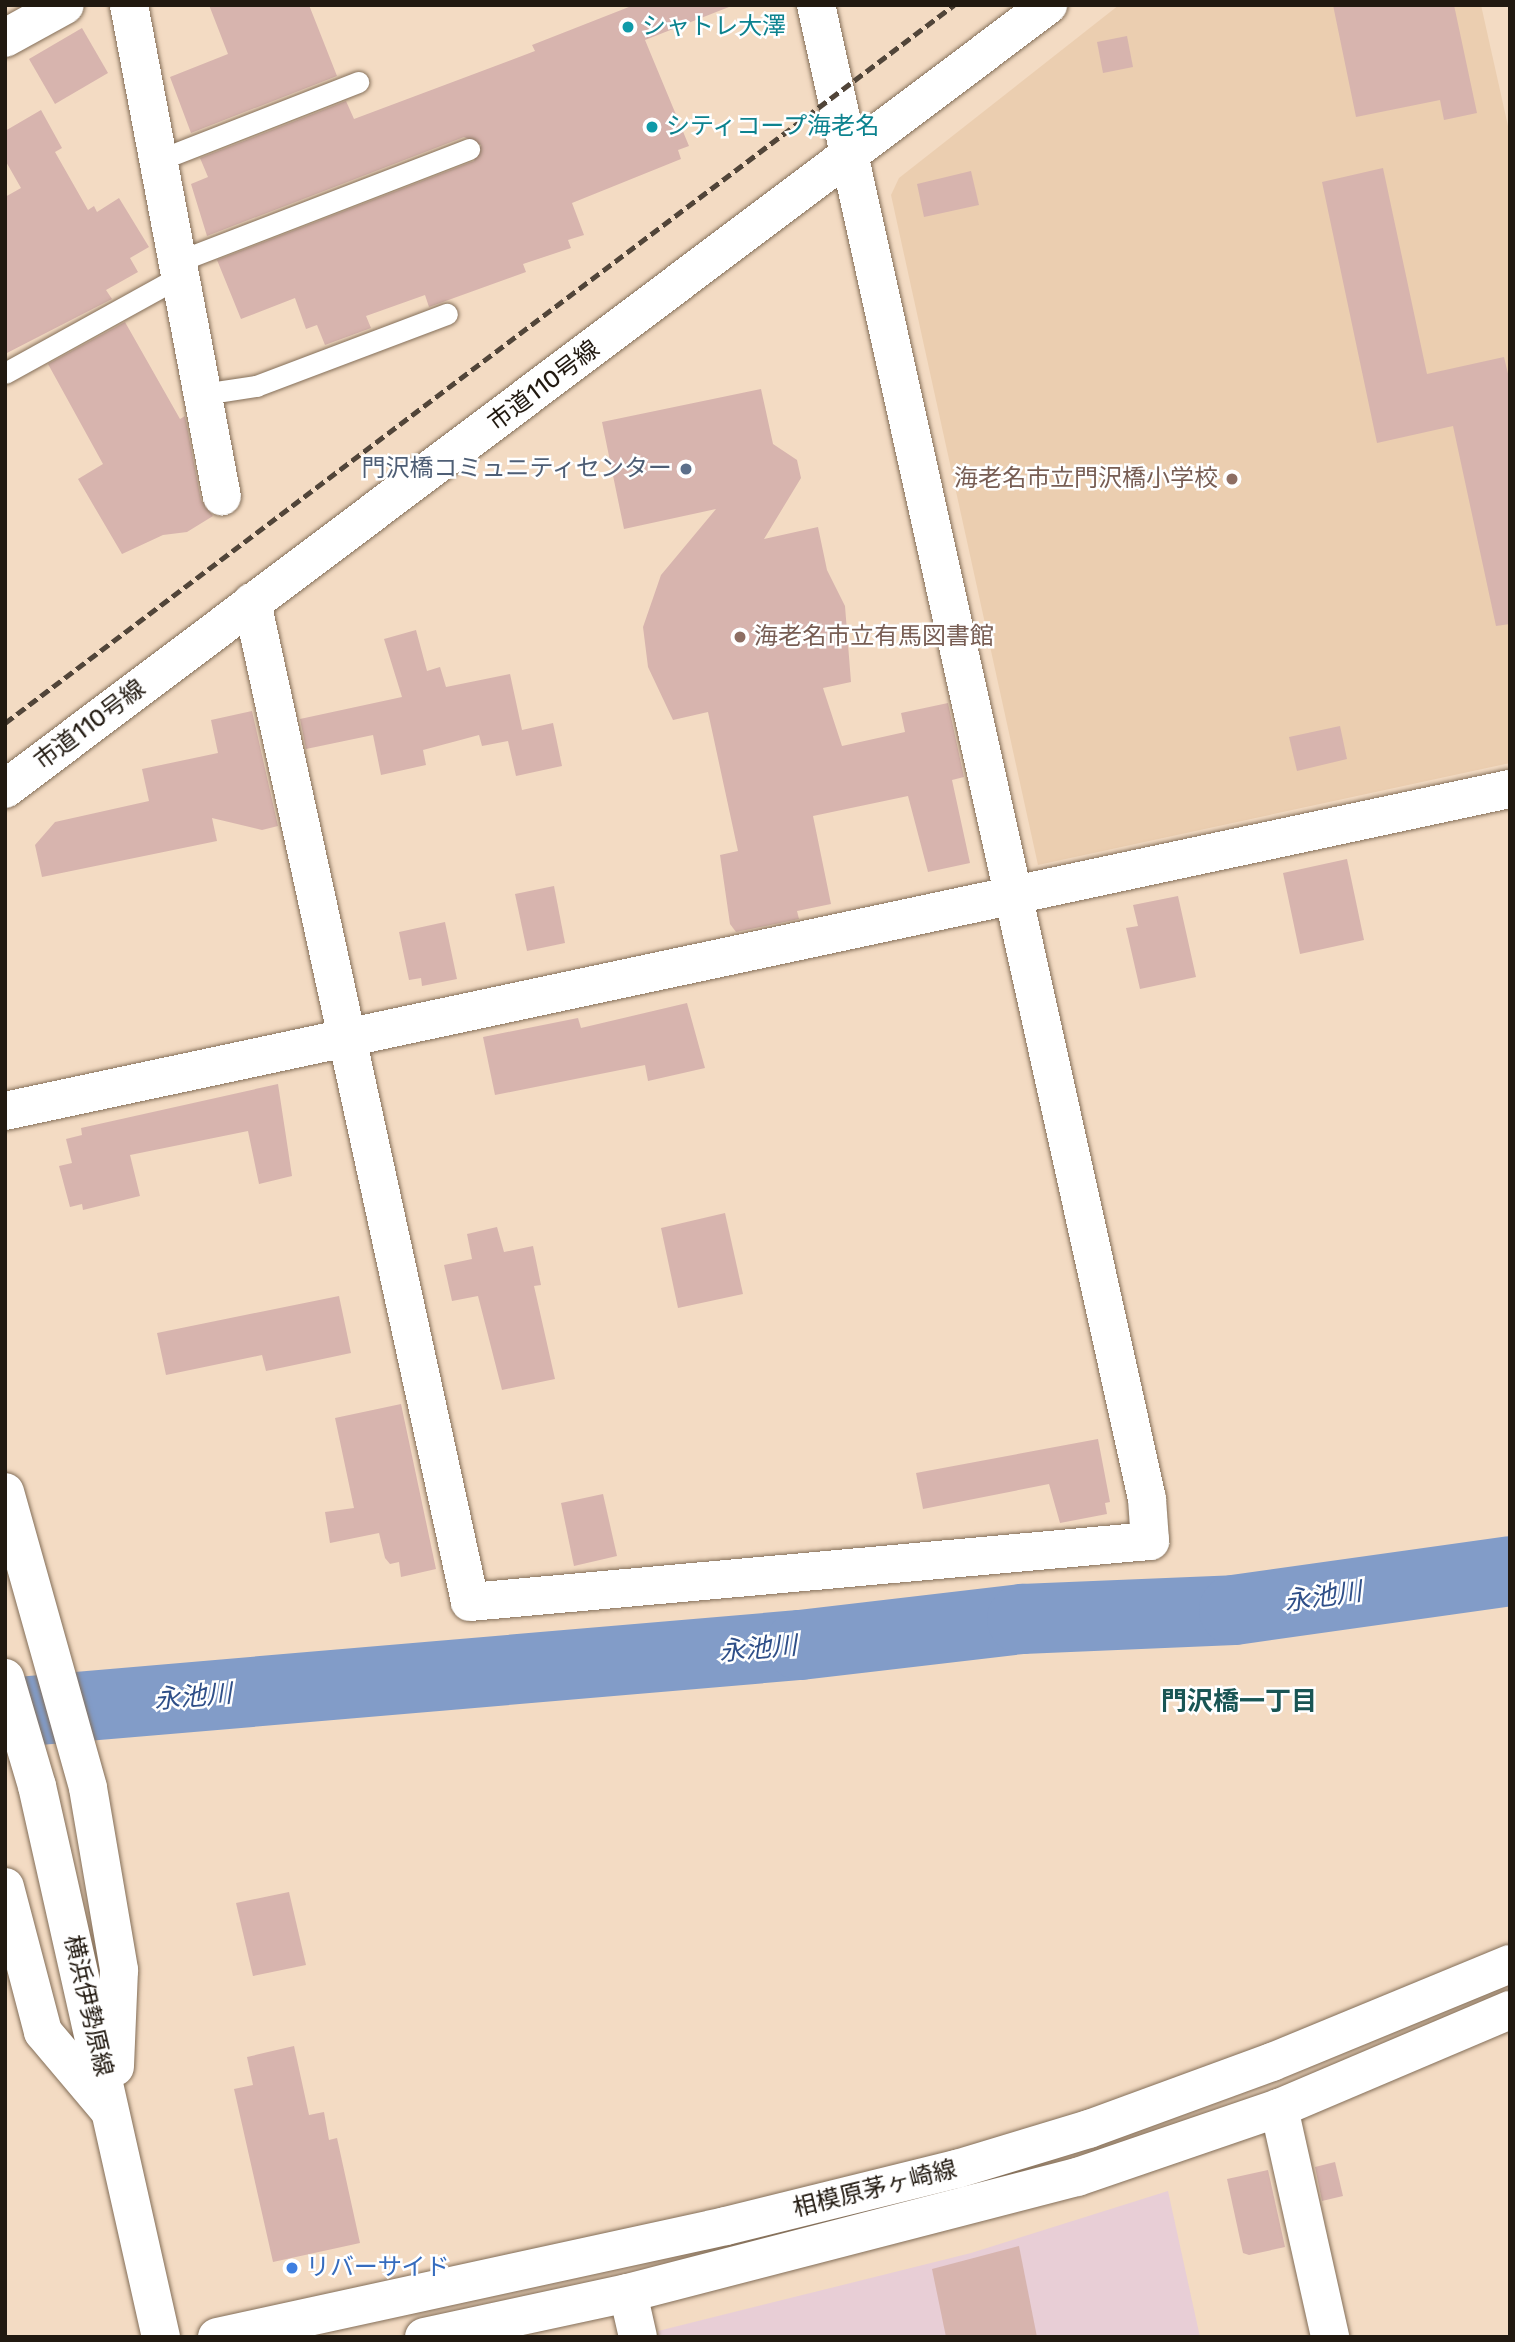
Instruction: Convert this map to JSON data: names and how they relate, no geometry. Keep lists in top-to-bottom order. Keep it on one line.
{"streets":{"street":["市道110号線","横浜伊勢原線","相模原茅ヶ崎線"]},"districts":["門沢橋一丁目"],"water":["永池川"],"places":["シャトレ大澤","シティコープ海老名","門沢橋コミュニティセンター","海老名市立門沢橋小学校","海老名市立有馬図書館","リバーサイド"]}
